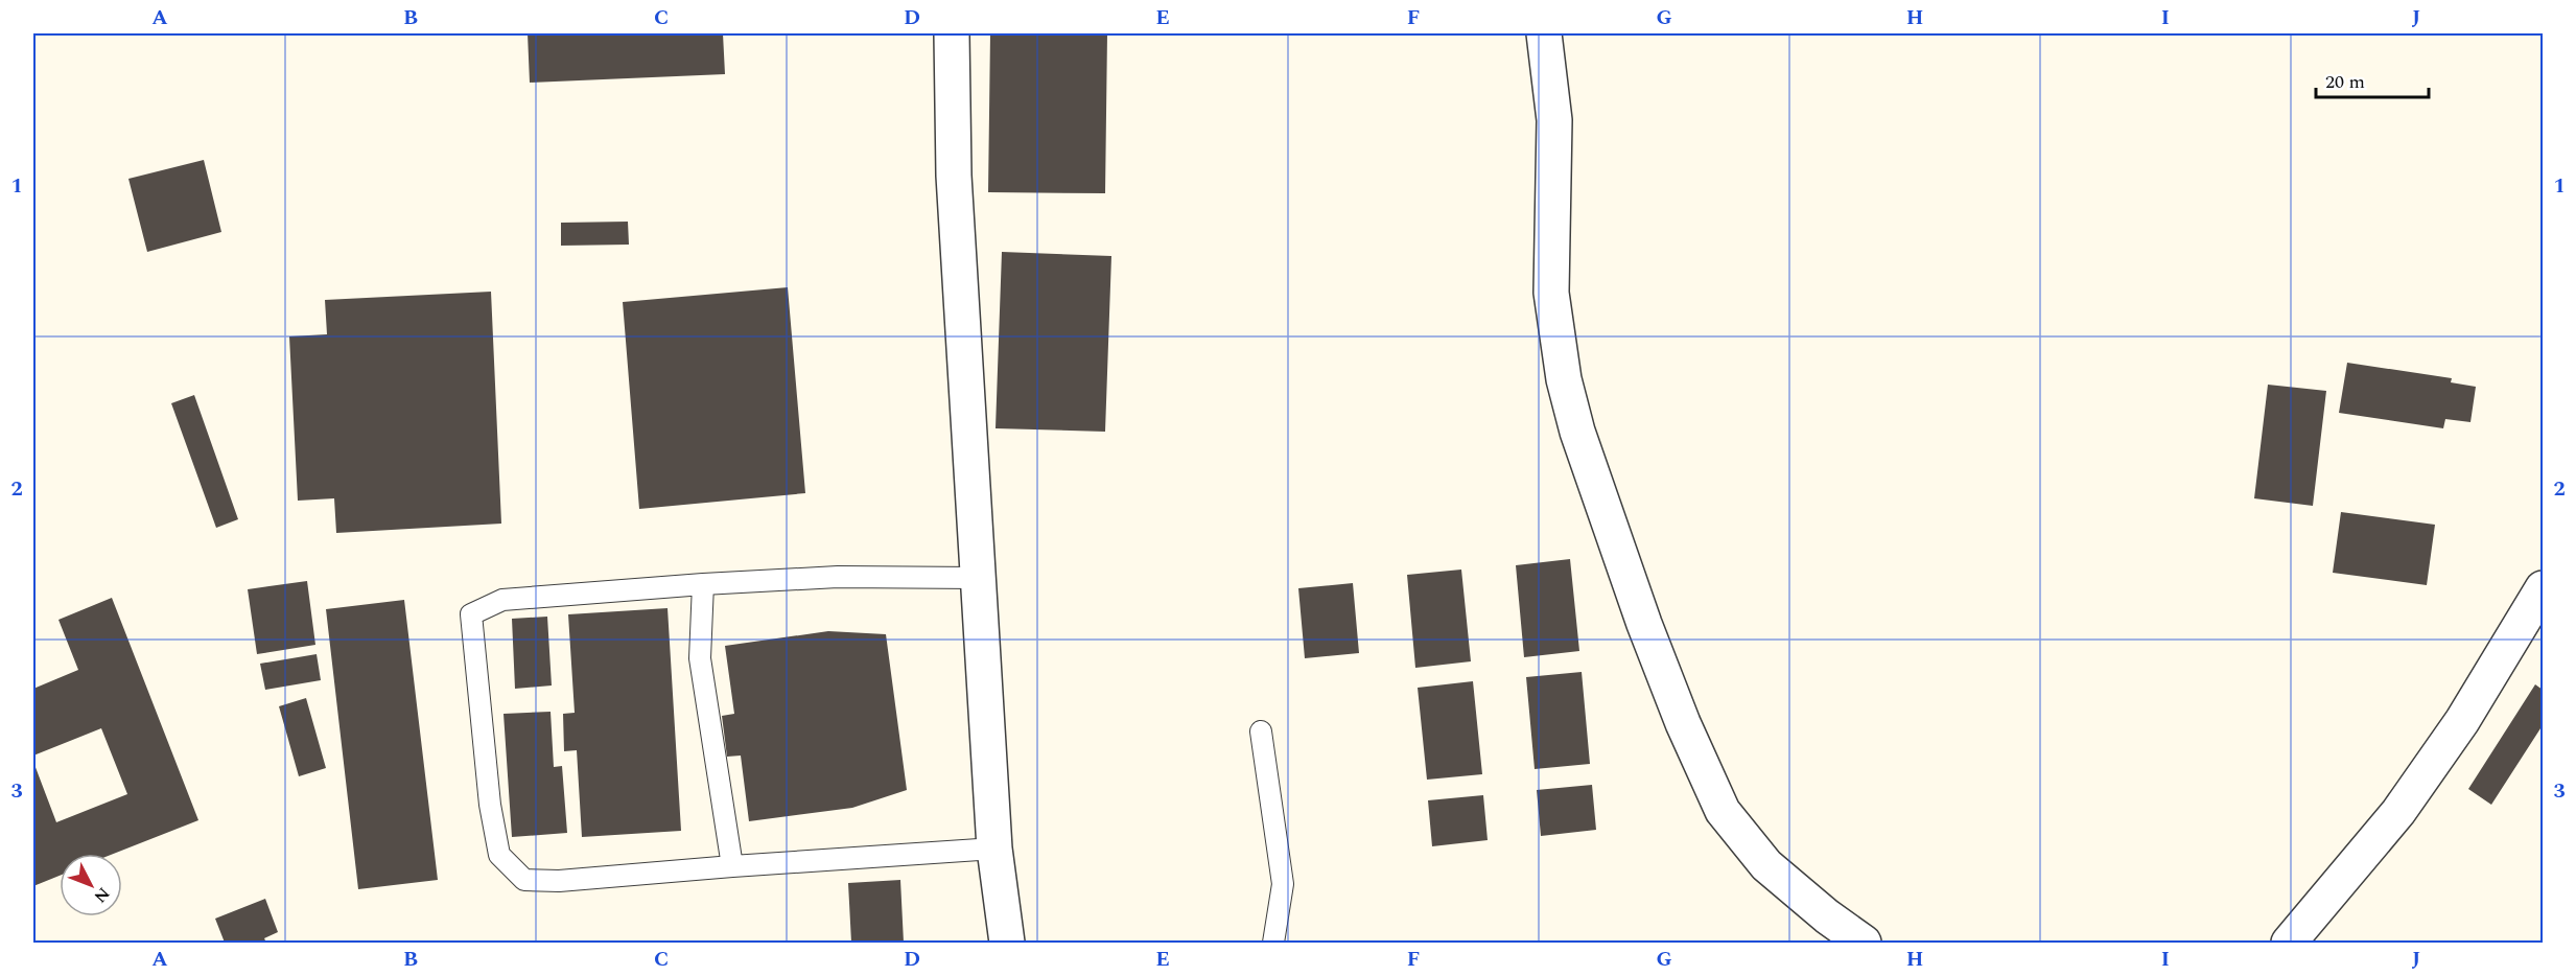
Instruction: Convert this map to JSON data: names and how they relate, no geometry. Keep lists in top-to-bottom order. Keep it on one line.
{"scale_bar":"20 m","north":"bottom right","grid":{"columns":["A","B","C","D","E","F","G","H","I","J"],"rows":["1","2","3"]}}
